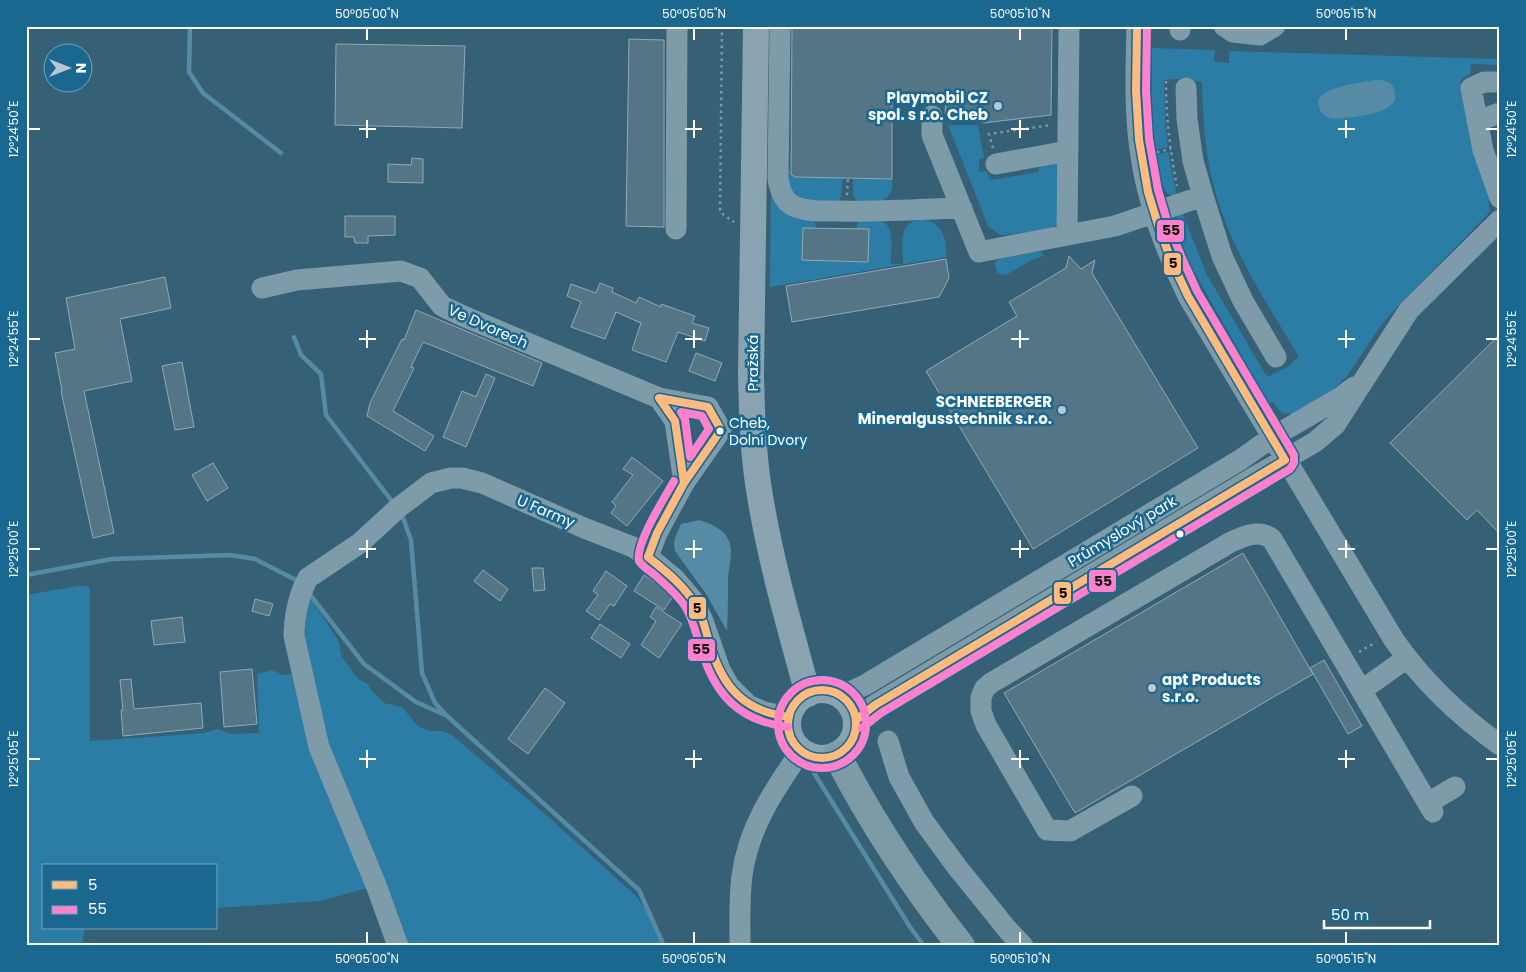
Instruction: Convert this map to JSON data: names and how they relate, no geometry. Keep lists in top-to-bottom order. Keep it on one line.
{"streets":{"main road":["Pražská"],"street":["Ve Dvorech","U Farmy","Průmyslový park"]},"crossings":[["Ve Dvorech","U Farmy"],["Pražská","U Farmy"],["Pražská","Průmyslový park"],["U Farmy","Průmyslový park"]],"places":["Playmobil CZ spol. s r.o. Cheb","SCHNEEBERGER Mineralgusstechnik s.r.o.","Cheb, Dolní Dvory","apt Products s.r.o."],"lines":["transit line 5","transit line 55"],"legend":["5","55"],"scale_bar":"50 m","north":"right","coordinates":["50°05'00\"N","50°05'05\"N","50°05'10\"N","50°05'15\"N","12°24'50\"E","12°24'55\"E","12°25'00\"E","12°25'05\"E"]}
